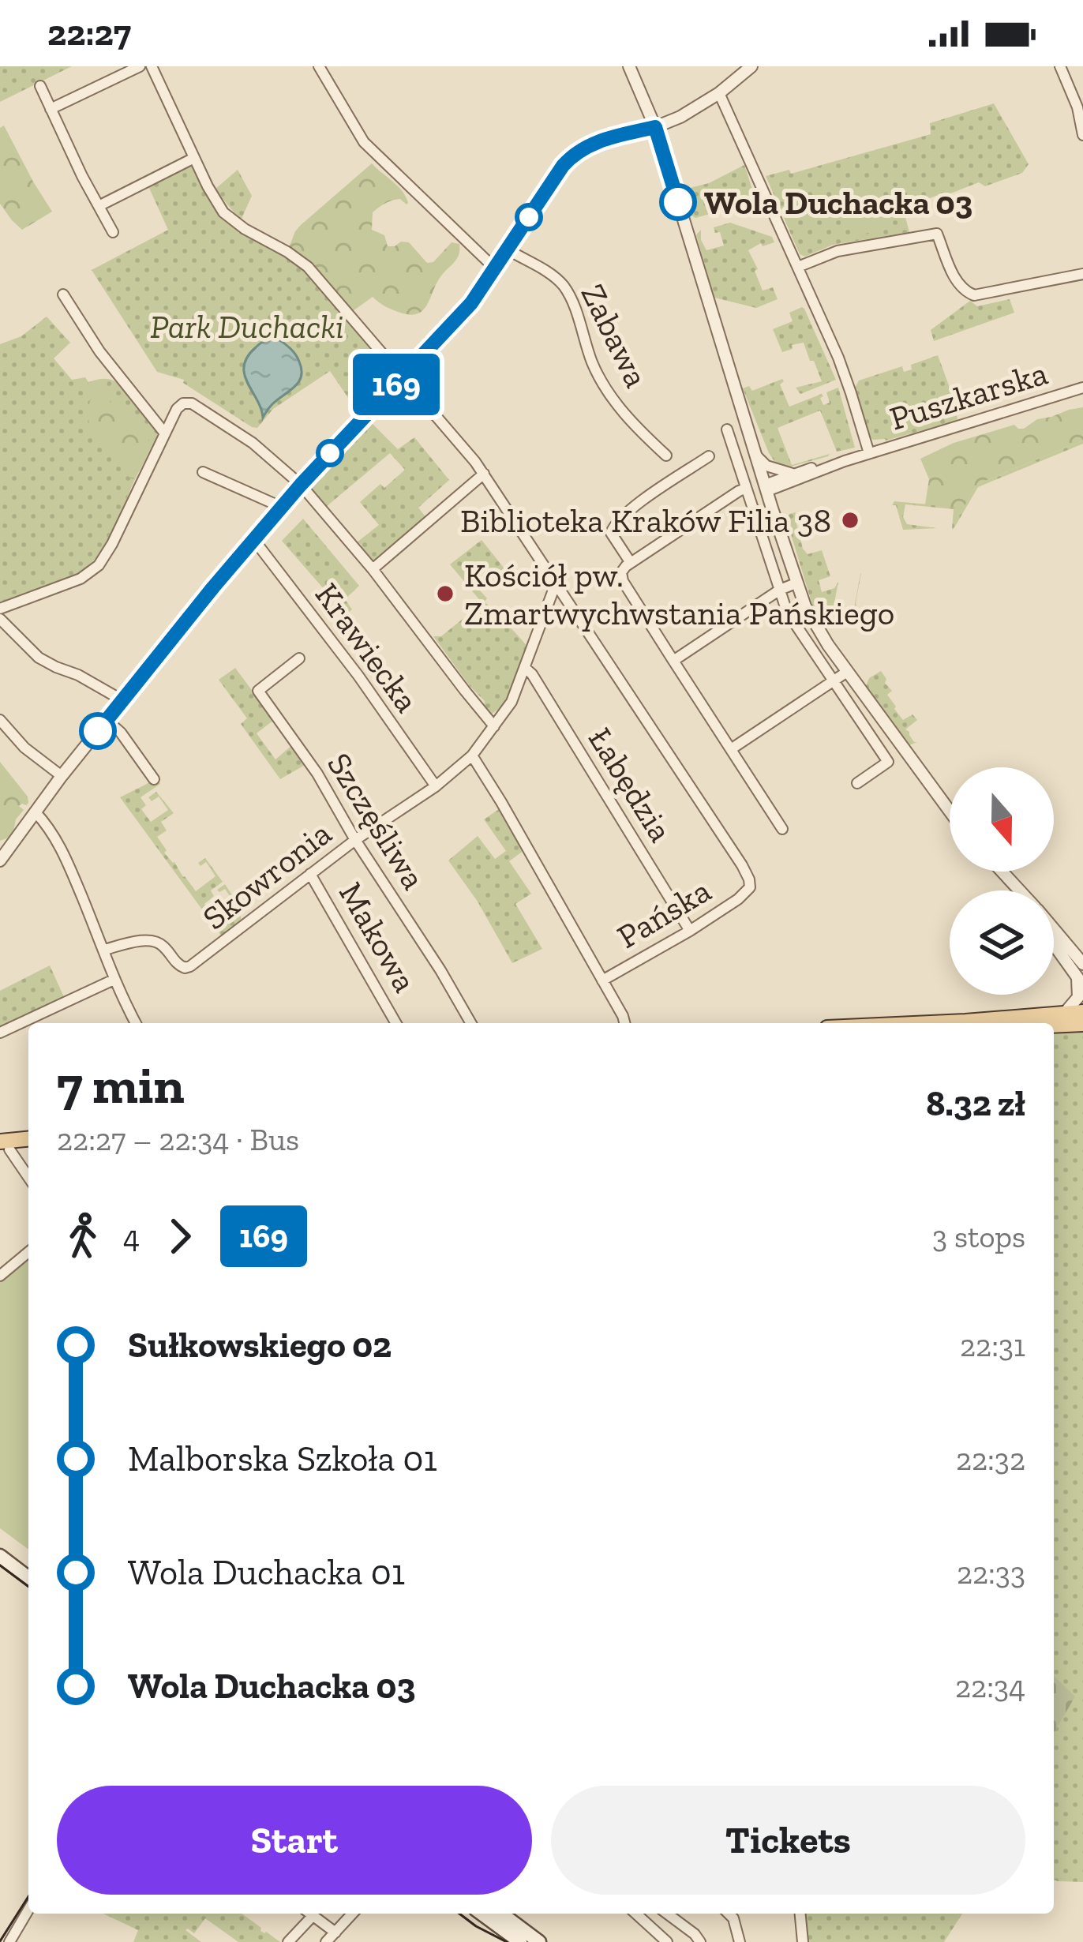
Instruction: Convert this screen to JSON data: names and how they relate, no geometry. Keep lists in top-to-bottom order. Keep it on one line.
{"streets":{"street":["Zabawa","Puszkarska","Krawiecka","Łabędzia","Szczęśliwa","Skowronia","Pańska","Makowa"]},"crossings":[["Krawiecka","Skowronia"],["Łabędzia","Skowronia"],["Łabędzia","Pańska"],["Szczęśliwa","Skowronia"],["Skowronia","Pańska"],["Skowronia","Makowa"]],"parks":["Park Duchacki"],"places":["Wola Duchacka 03","Biblioteka Kraków Filia 38","Kościół pw. Zmartwychwstania Pańskiego"],"lines":["bus line 169"],"north":"bottom","page":{"status":"22:27","on_map":"169","heading":["7 min","22:27 – 22:34 · Bus","8.32 zł"],"legs":["4","169","3 stops"],"list":[{"name":"Sułkowskiego 02","value":"22:31"},{"name":"Malborska Szkoła 01","value":"22:32"},{"name":"Wola Duchacka 01","value":"22:33"},{"name":"Wola Duchacka 03","value":"22:34"}],"buttons":["Start","Tickets"]}}
